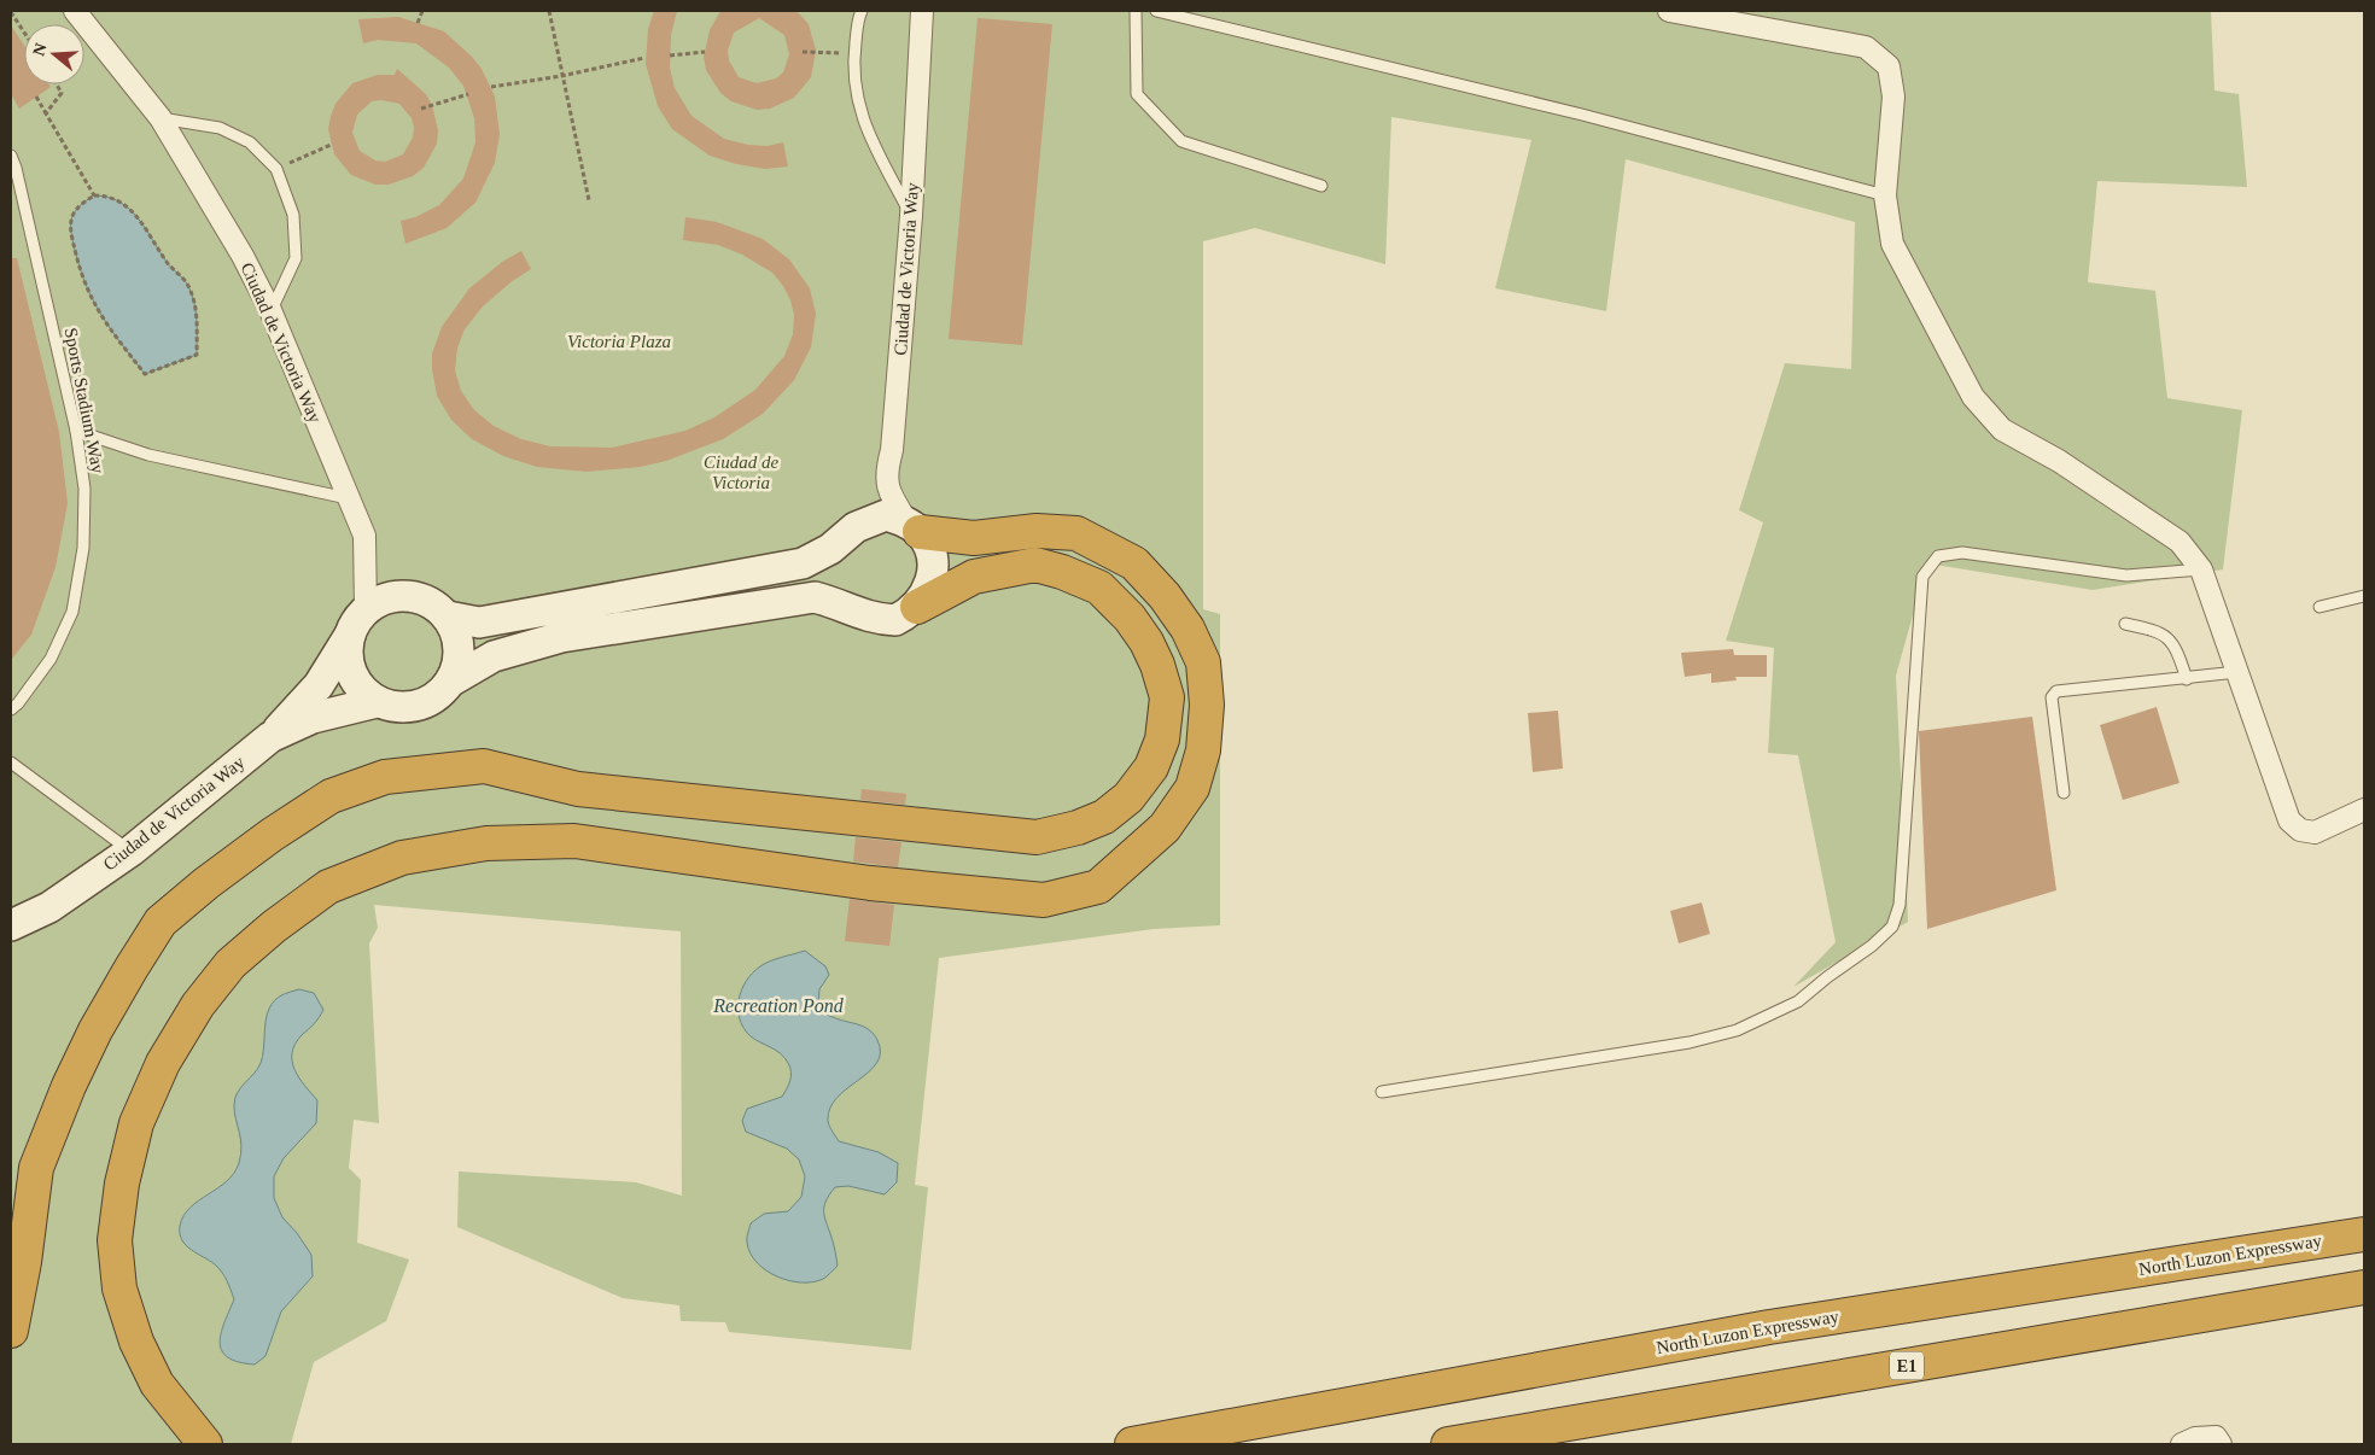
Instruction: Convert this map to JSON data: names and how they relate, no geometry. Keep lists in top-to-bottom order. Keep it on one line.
{"streets":{"highway":["North Luzon Expressway","E1"],"main road":["Ciudad de Victoria Way"],"lane":["Sports Stadium Way"]},"water":["Recreation Pond"],"parks":["Victoria Plaza","Ciudad de Victoria"],"north":"left"}
